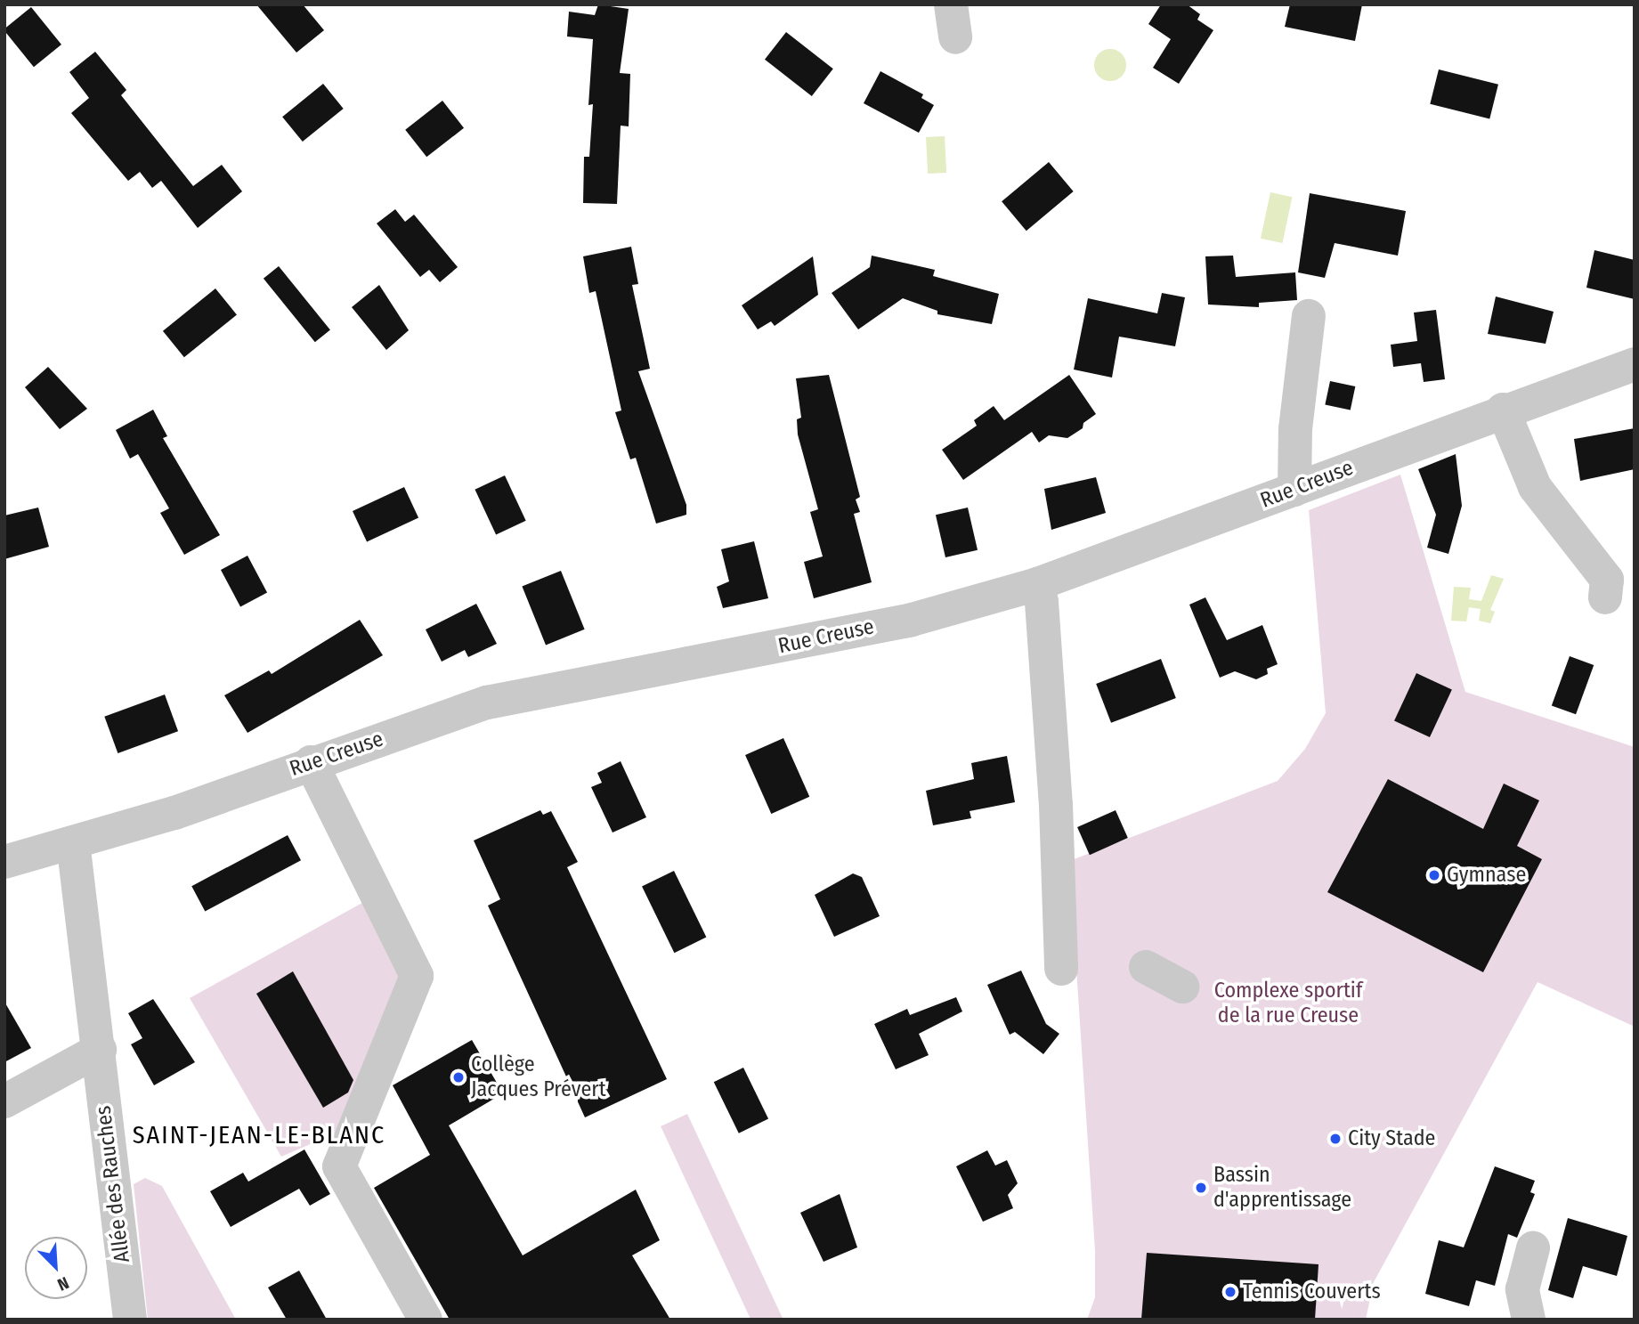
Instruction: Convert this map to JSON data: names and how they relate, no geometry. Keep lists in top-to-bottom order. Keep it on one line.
{"streets":{"street":["Rue Creuse","Allée des Rauches"]},"crossings":[["Rue Creuse","Allée des Rauches"]],"districts":["SAINT-JEAN-LE-BLANC"],"parks":["Complexe sportif de la rue Creuse"],"places":["Gymnase","Collège Jacques Prévert","City Stade","Bassin d'apprentissage","Tennis Couverts"],"north":"bottom right"}
